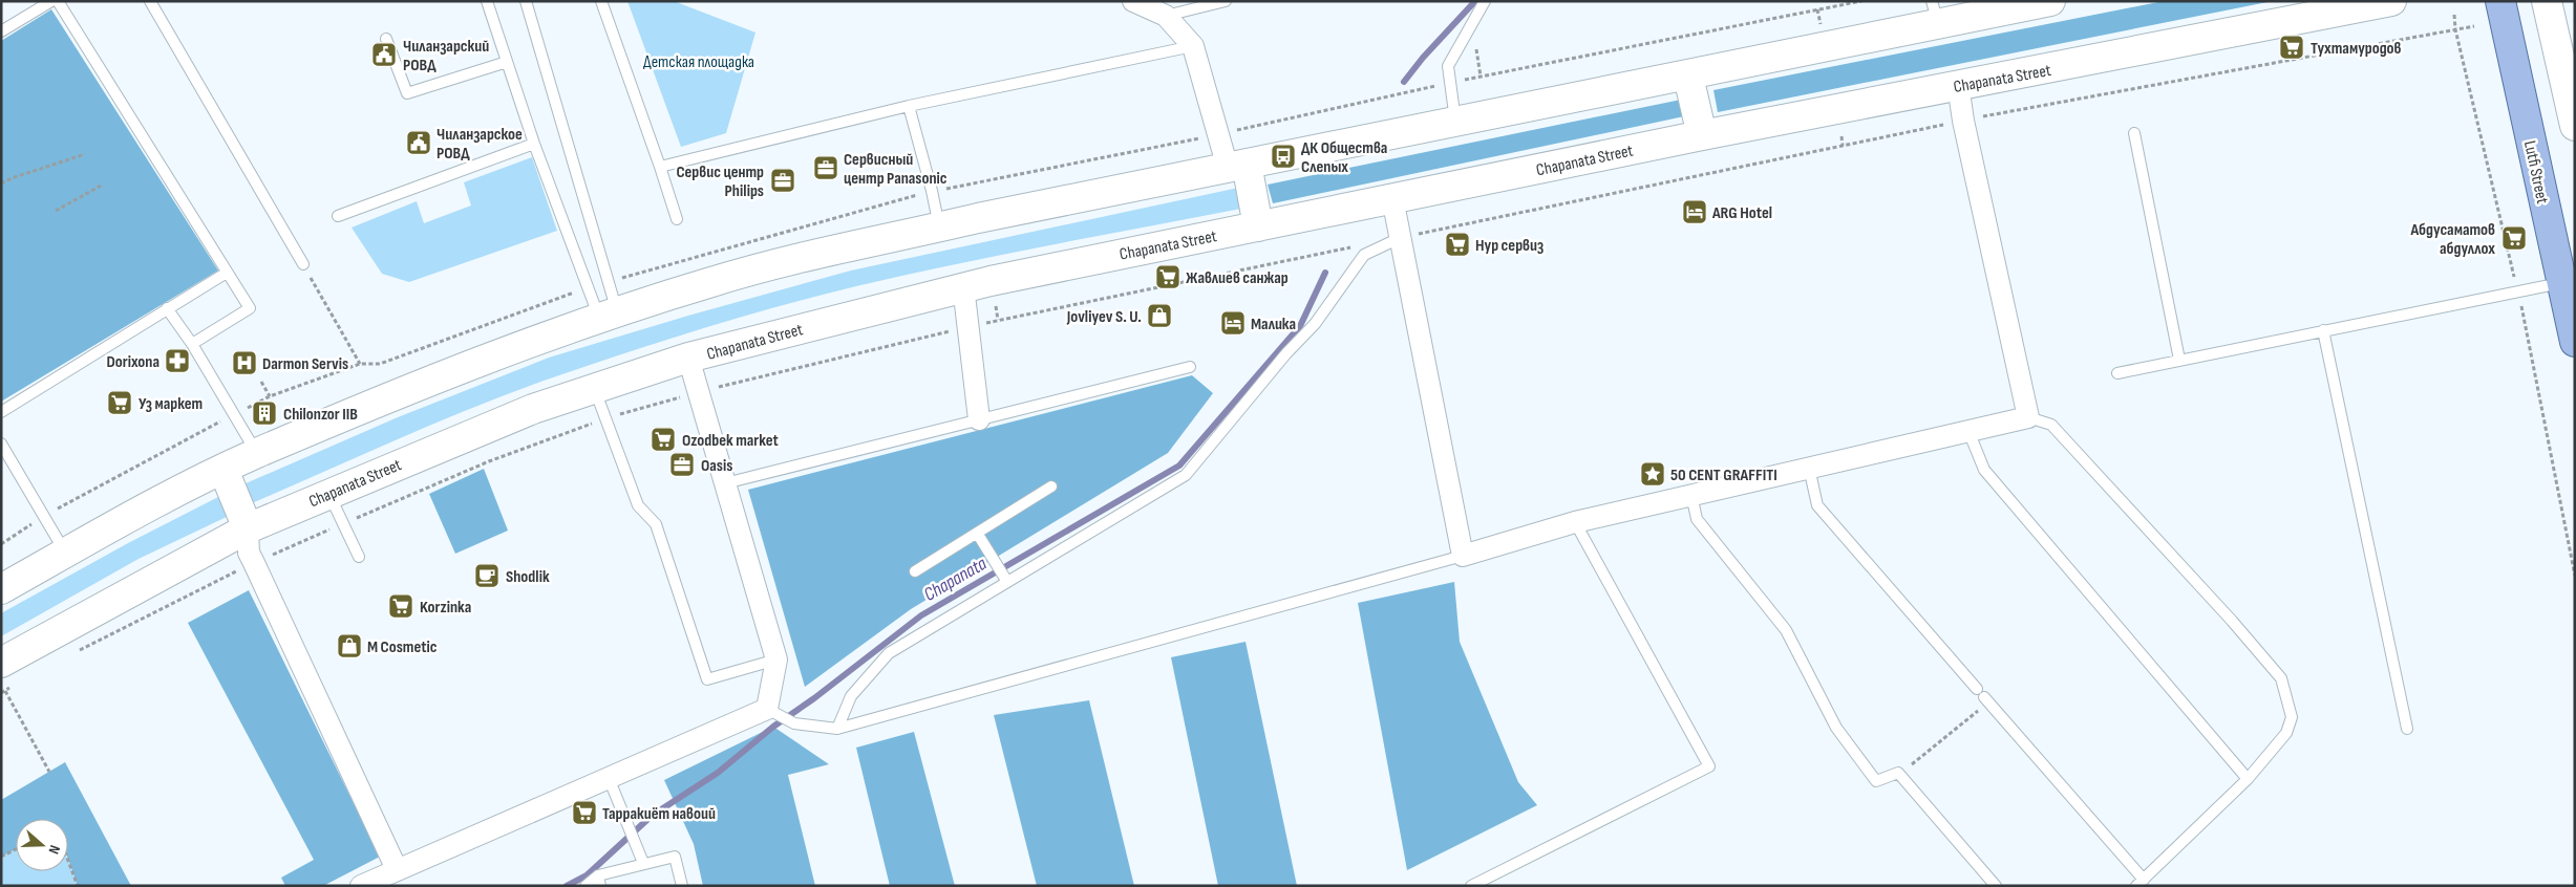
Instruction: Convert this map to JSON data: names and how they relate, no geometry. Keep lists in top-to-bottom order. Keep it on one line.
{"streets":{"main road":["Chapanata Street","Lutfi Street"]},"water":["Chapanata"],"parks":["Детская площадка"],"places":{"supermarket":["Тухтамуродов","Абдусаматов абдуллох","Нур сервиз","Жавлиев санжар","Уз маркет","Ozodbek market","Korzinka","Тарракиёт навоий"],"public building":["Чиланзарский РОВД","Чиланзарское РОВД"],"bus stop":["ДК Общества Слепых"],"office":["Сервисный центр Panasonic","Сервис центр Philips","Oasis"],"hotel":["ARG Hotel","Малика"],"shop":["Jovliyev S. U.","M Cosmetic"],"pharmacy":["Dorixona"],"hospital":["Darmon Servis"],"building":["Chilonzor IIB"],"place":["50 CENT GRAFFITI"],"cafe":["Shodlik"]},"north":"right"}
